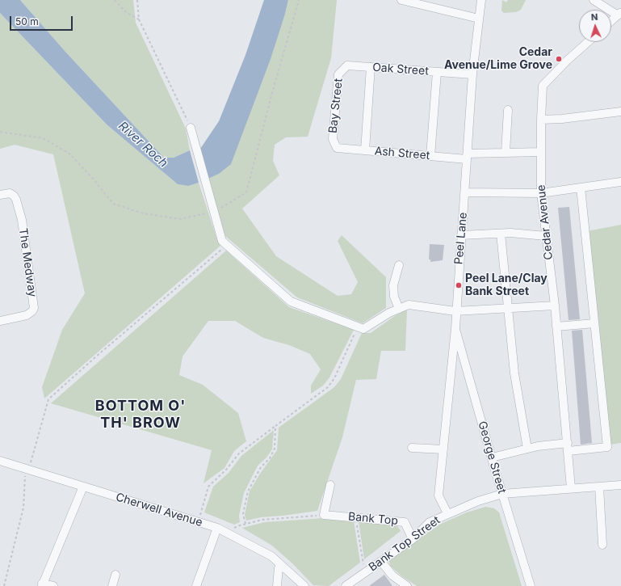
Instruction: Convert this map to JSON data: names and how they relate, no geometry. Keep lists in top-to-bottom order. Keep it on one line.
{"streets":{"street":["Oak Street","Bay Street","Ash Street","Cedar Avenue","Peel Lane","The Medway","George Street","Cherwell Avenue","Bank Top","Bank Top Street"]},"crossings":[["Oak Street","Bay Street"],["Oak Street","Peel Lane"],["Bay Street","Ash Street"],["Ash Street","Cedar Avenue"],["Ash Street","Peel Lane"],["Cedar Avenue","Bank Top Street"],["Peel Lane","George Street"],["Peel Lane","Bank Top Street"],["George Street","Bank Top Street"],["Bank Top","Bank Top Street"]],"districts":["BOTTOM O' TH' BROW"],"water":["River Roch"],"places":["Cedar Avenue/Lime Grove","Peel Lane/Clay Bank Street"],"scale_bar":"50 m","north":"top"}
